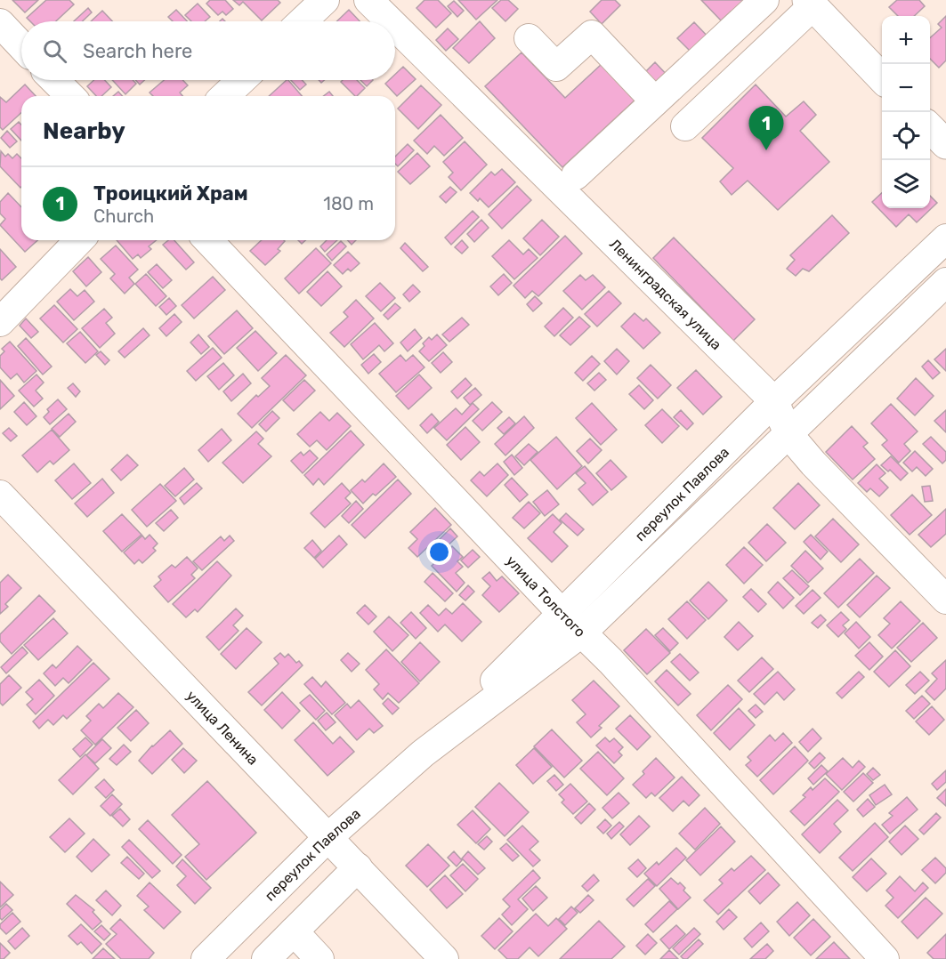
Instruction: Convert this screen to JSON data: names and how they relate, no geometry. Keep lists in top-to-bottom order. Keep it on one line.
{"streets":{"street":["Ленинградская улица","переулок Павлова","улица Толстого","улица Ленина"]},"crossings":[["Ленинградская улица","переулок Павлова"],["переулок Павлова","улица Толстого"],["переулок Павлова","улица Ленина"]],"page":{"map_buttons":["+","−"],"search":"Search here","heading":"Nearby","pins":"1","list":[{"mark":"1","name":"Троицкий Храм","note":"Church","value":"180 m"}]}}
